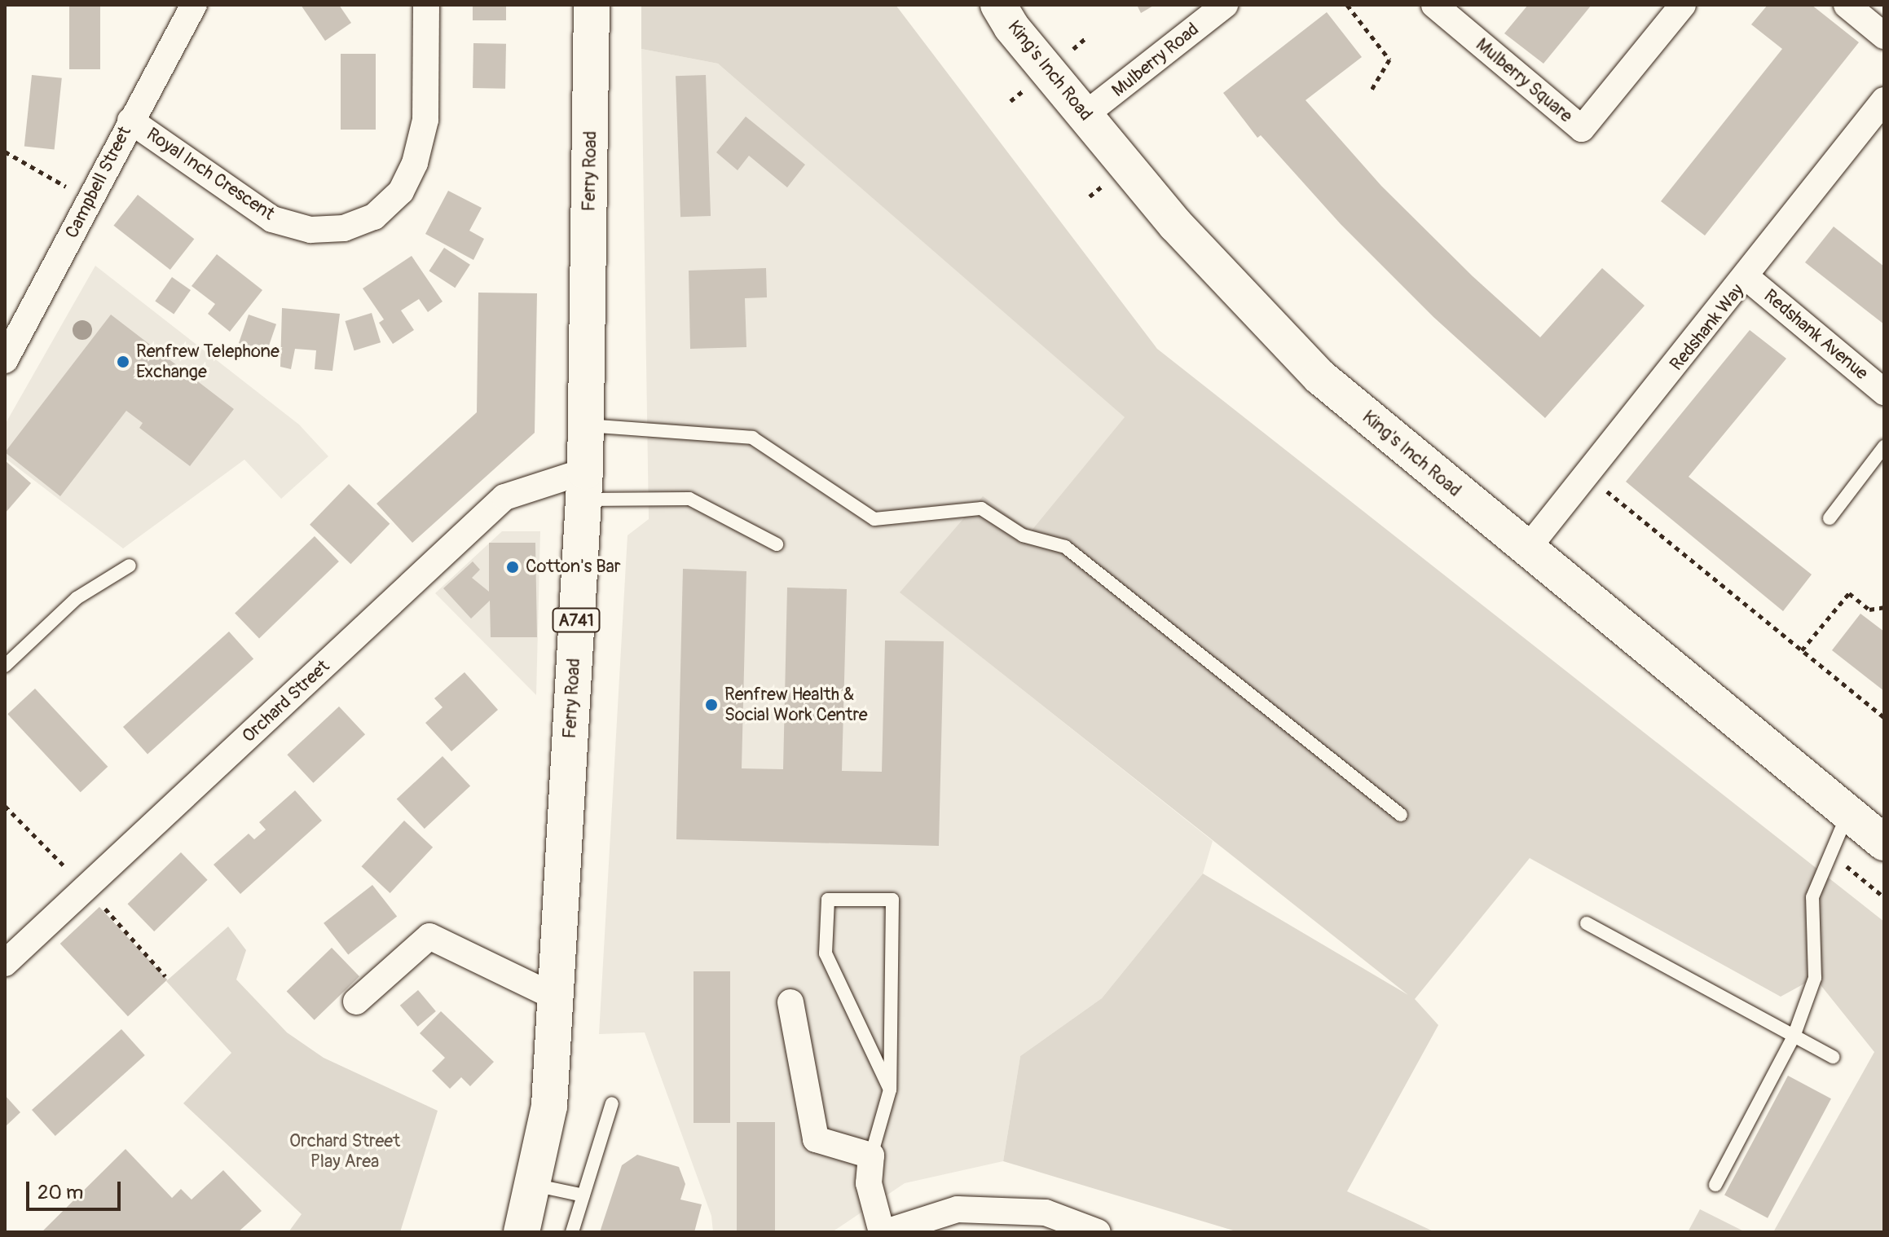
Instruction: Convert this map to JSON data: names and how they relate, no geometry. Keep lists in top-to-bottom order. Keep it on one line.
{"streets":{"street":["Mulberry Road","King's Inch Road","Mulberry Square","Ferry Road","Royal Inch Crescent","Campbell Street","Redshank Way","Redshank Avenue","A741","Orchard Street"]},"crossings":[["Mulberry Road","King's Inch Road"],["King's Inch Road","Redshank Way"],["Ferry Road","Orchard Street"],["Royal Inch Crescent","Campbell Street"],["Redshank Way","Redshank Avenue"]],"parks":["Orchard Street Play Area"],"places":["Renfrew Telephone Exchange","Cotton's Bar","Renfrew Health & Social Work Centre"],"scale_bar":"20 m"}
